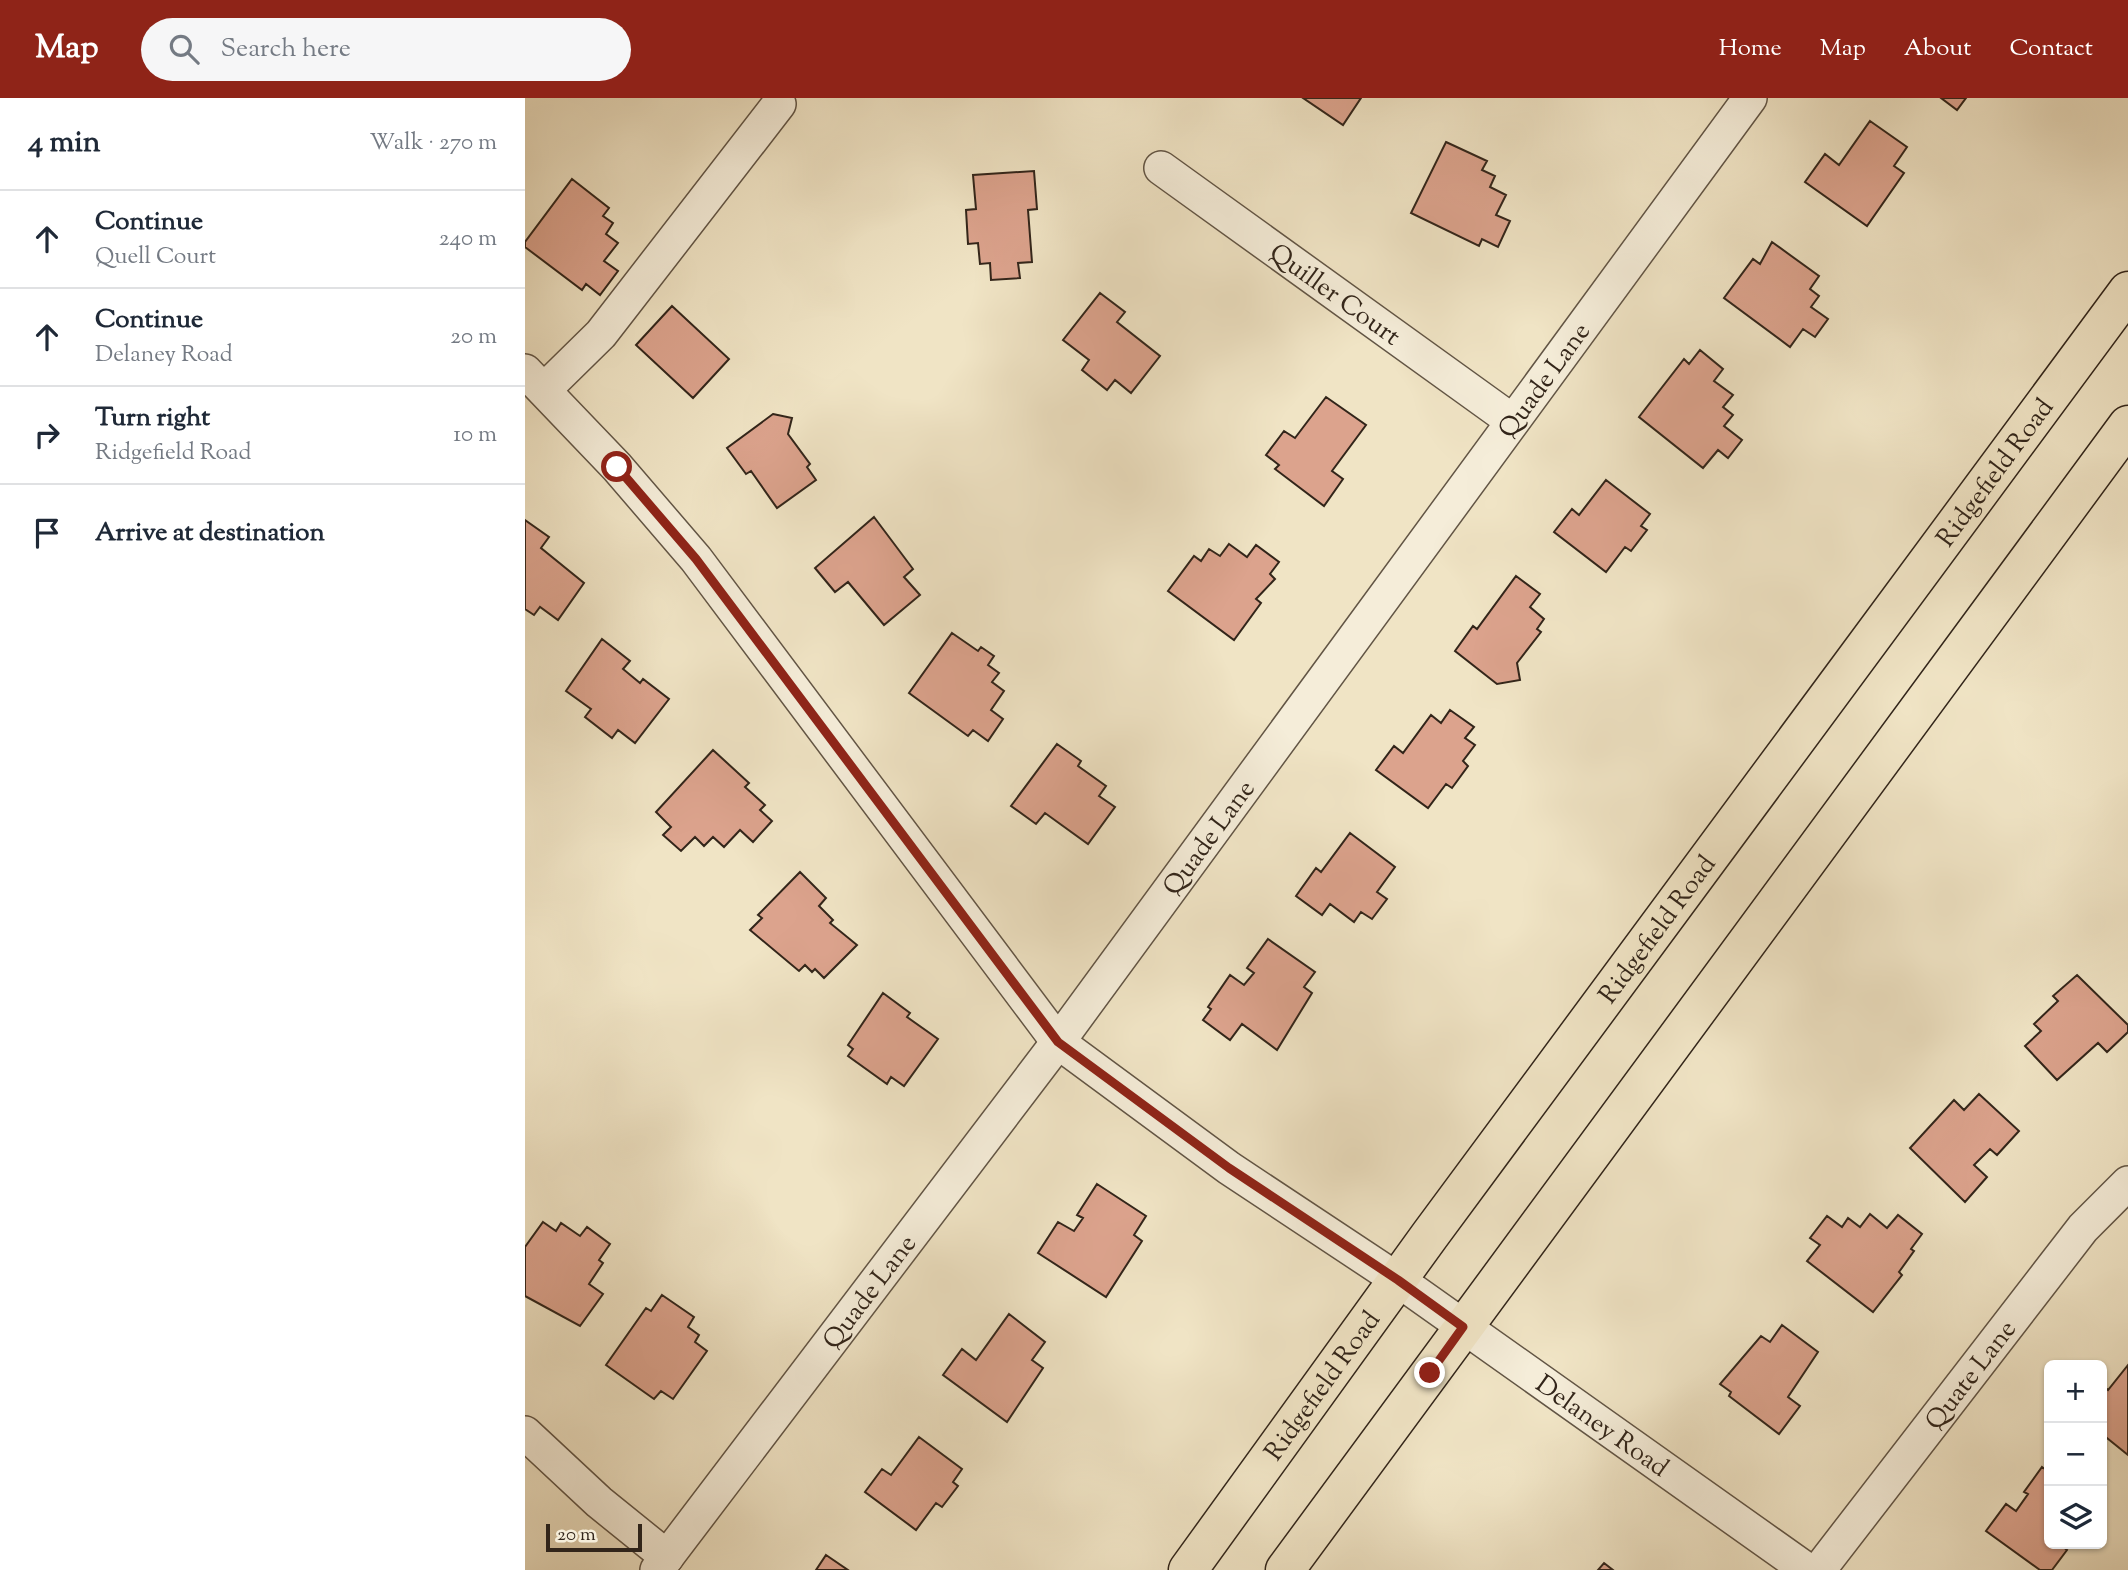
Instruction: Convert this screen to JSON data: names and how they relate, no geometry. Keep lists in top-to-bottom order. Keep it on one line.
{"streets":{"main road":["Ridgefield Road"],"street":["Quiller Court","Quade Lane","Quate Lane","Delaney Road"]},"crossings":[["Quiller Court","Quade Lane"],["Quade Lane","Delaney Road"],["Ridgefield Road","Delaney Road"]],"scale_bar":"20 m","page":{"header":"Map","search":"Search here","nav":["Home","Map","About","Contact"],"heading":["4 min","Walk · 270 m"],"list":[["Continue","Quell Court","240 m"],["Continue","Delaney Road","20 m"],["Turn right","Ridgefield Road","10 m"],"Arrive at destination"],"map_buttons":["+","−"],"scale":"20 m"}}
